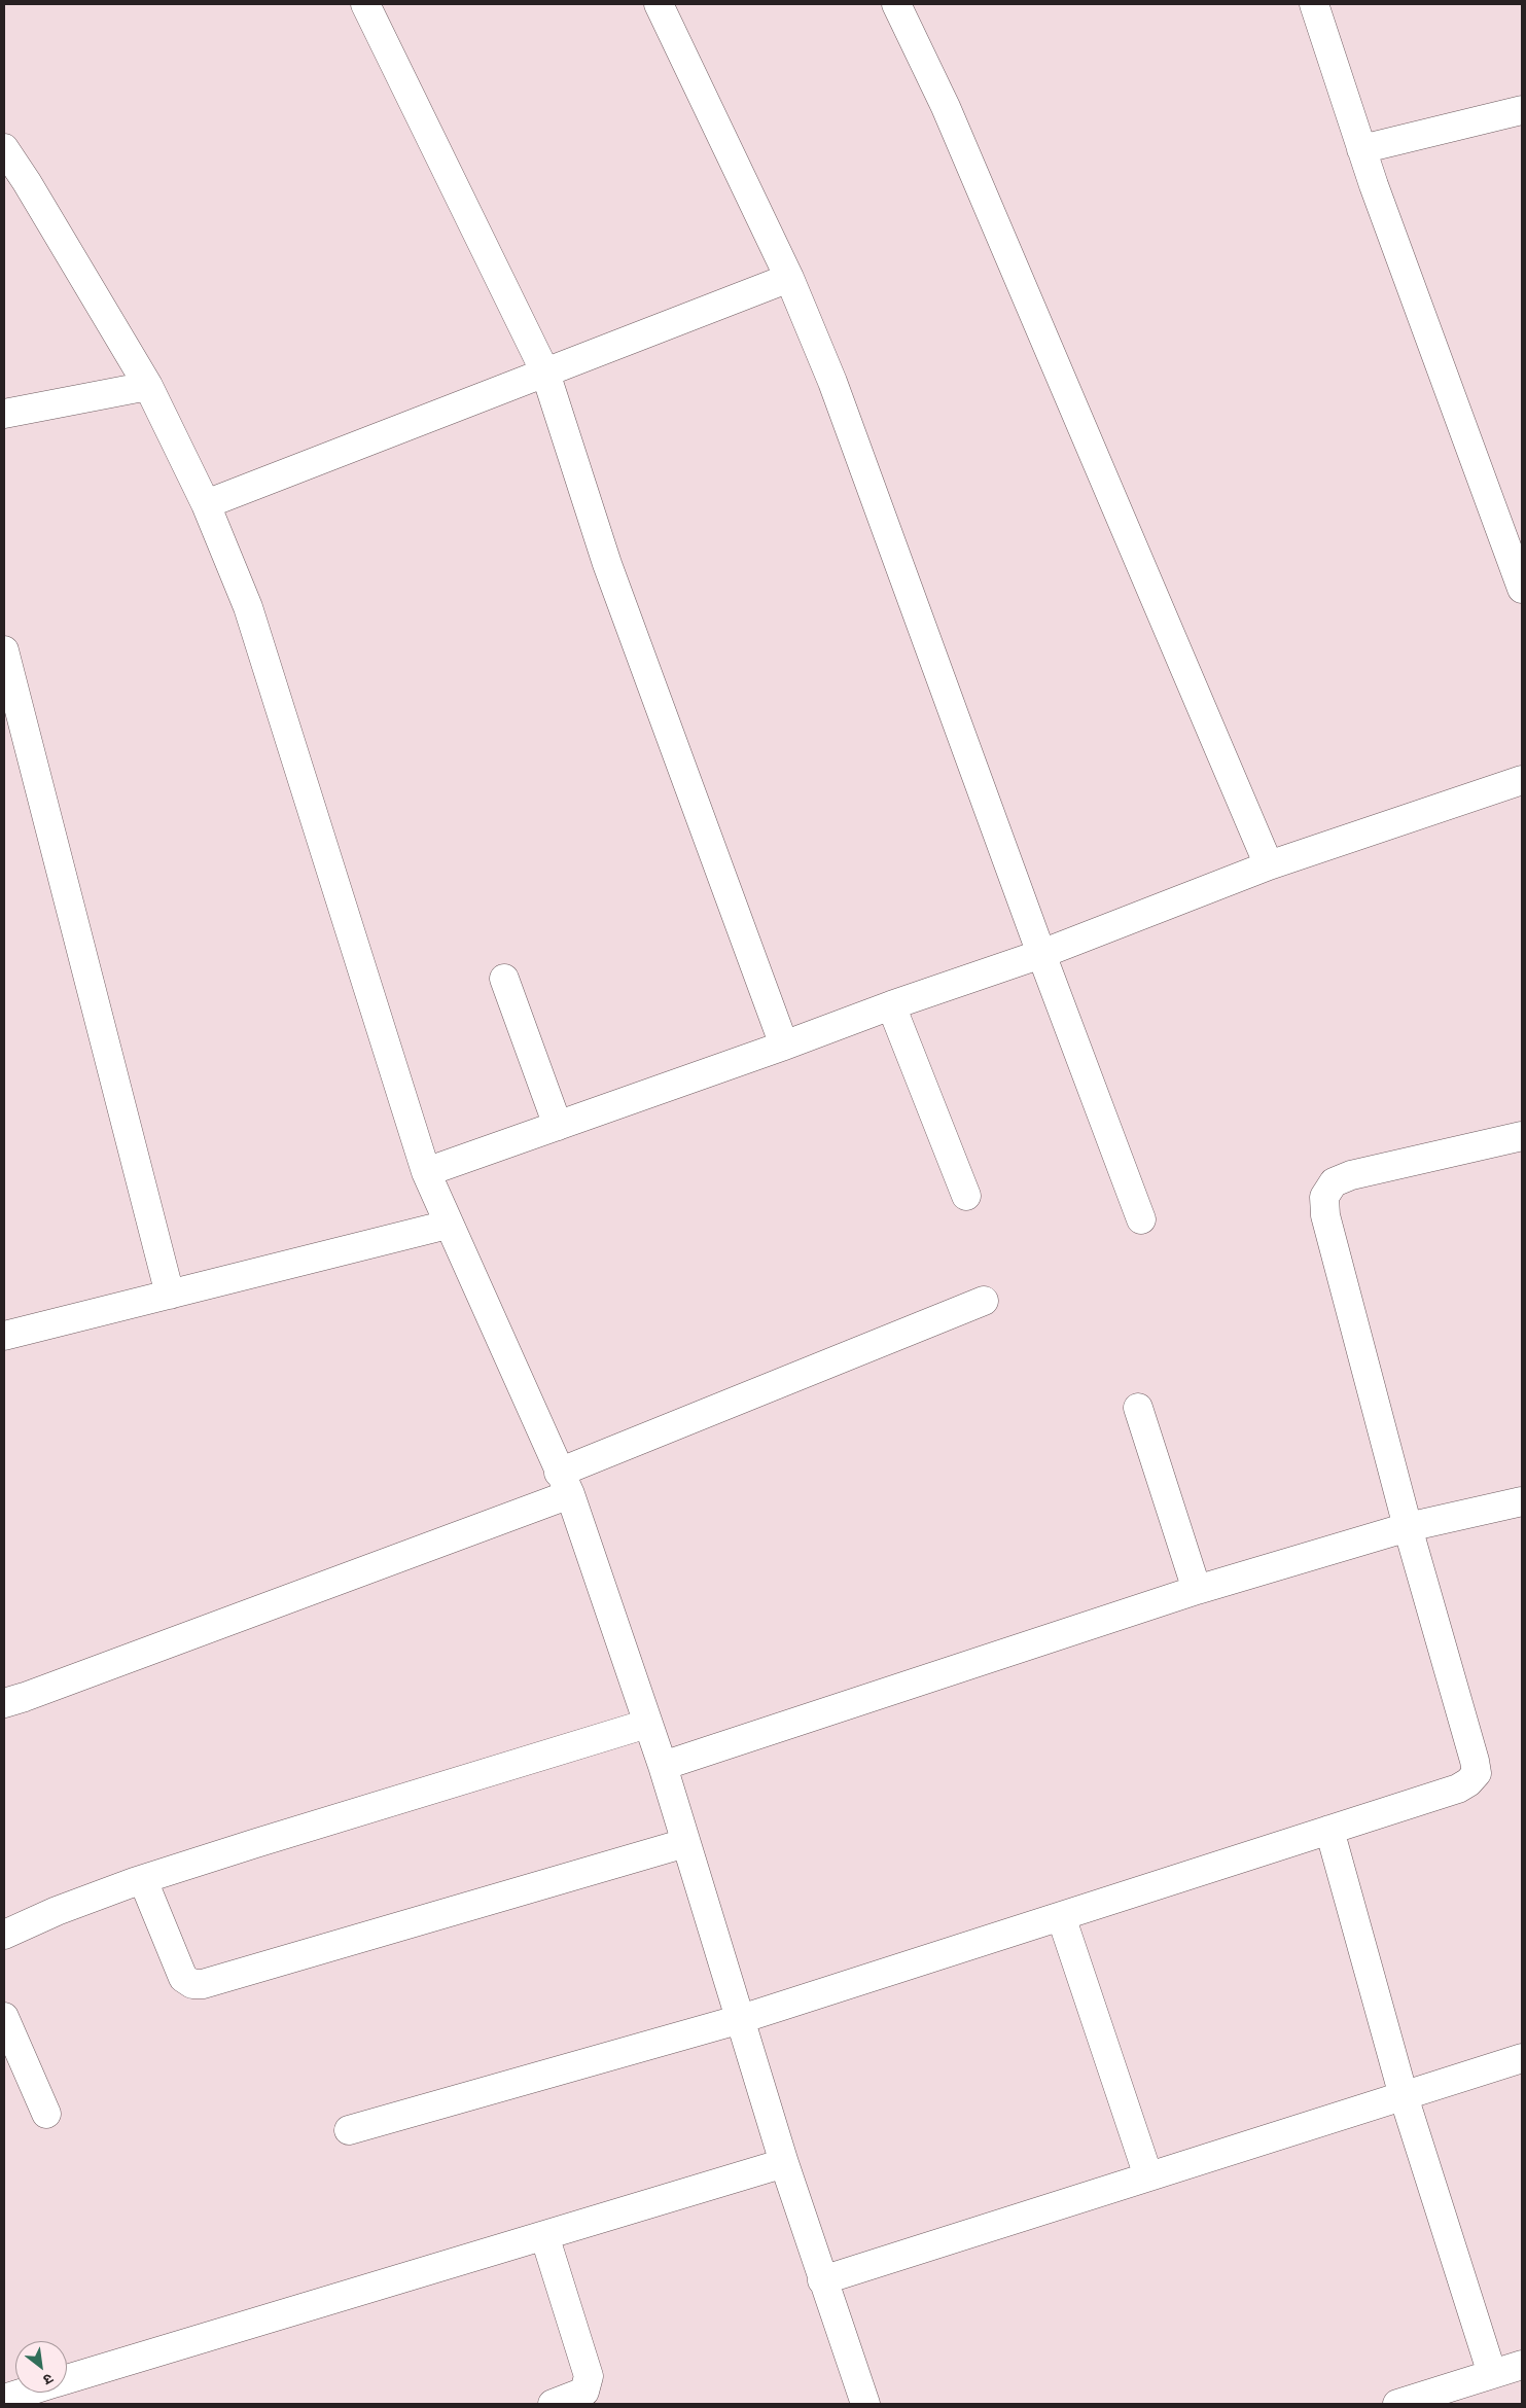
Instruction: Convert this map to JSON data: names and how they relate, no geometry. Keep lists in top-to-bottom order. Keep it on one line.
{"north":"bottom right"}
